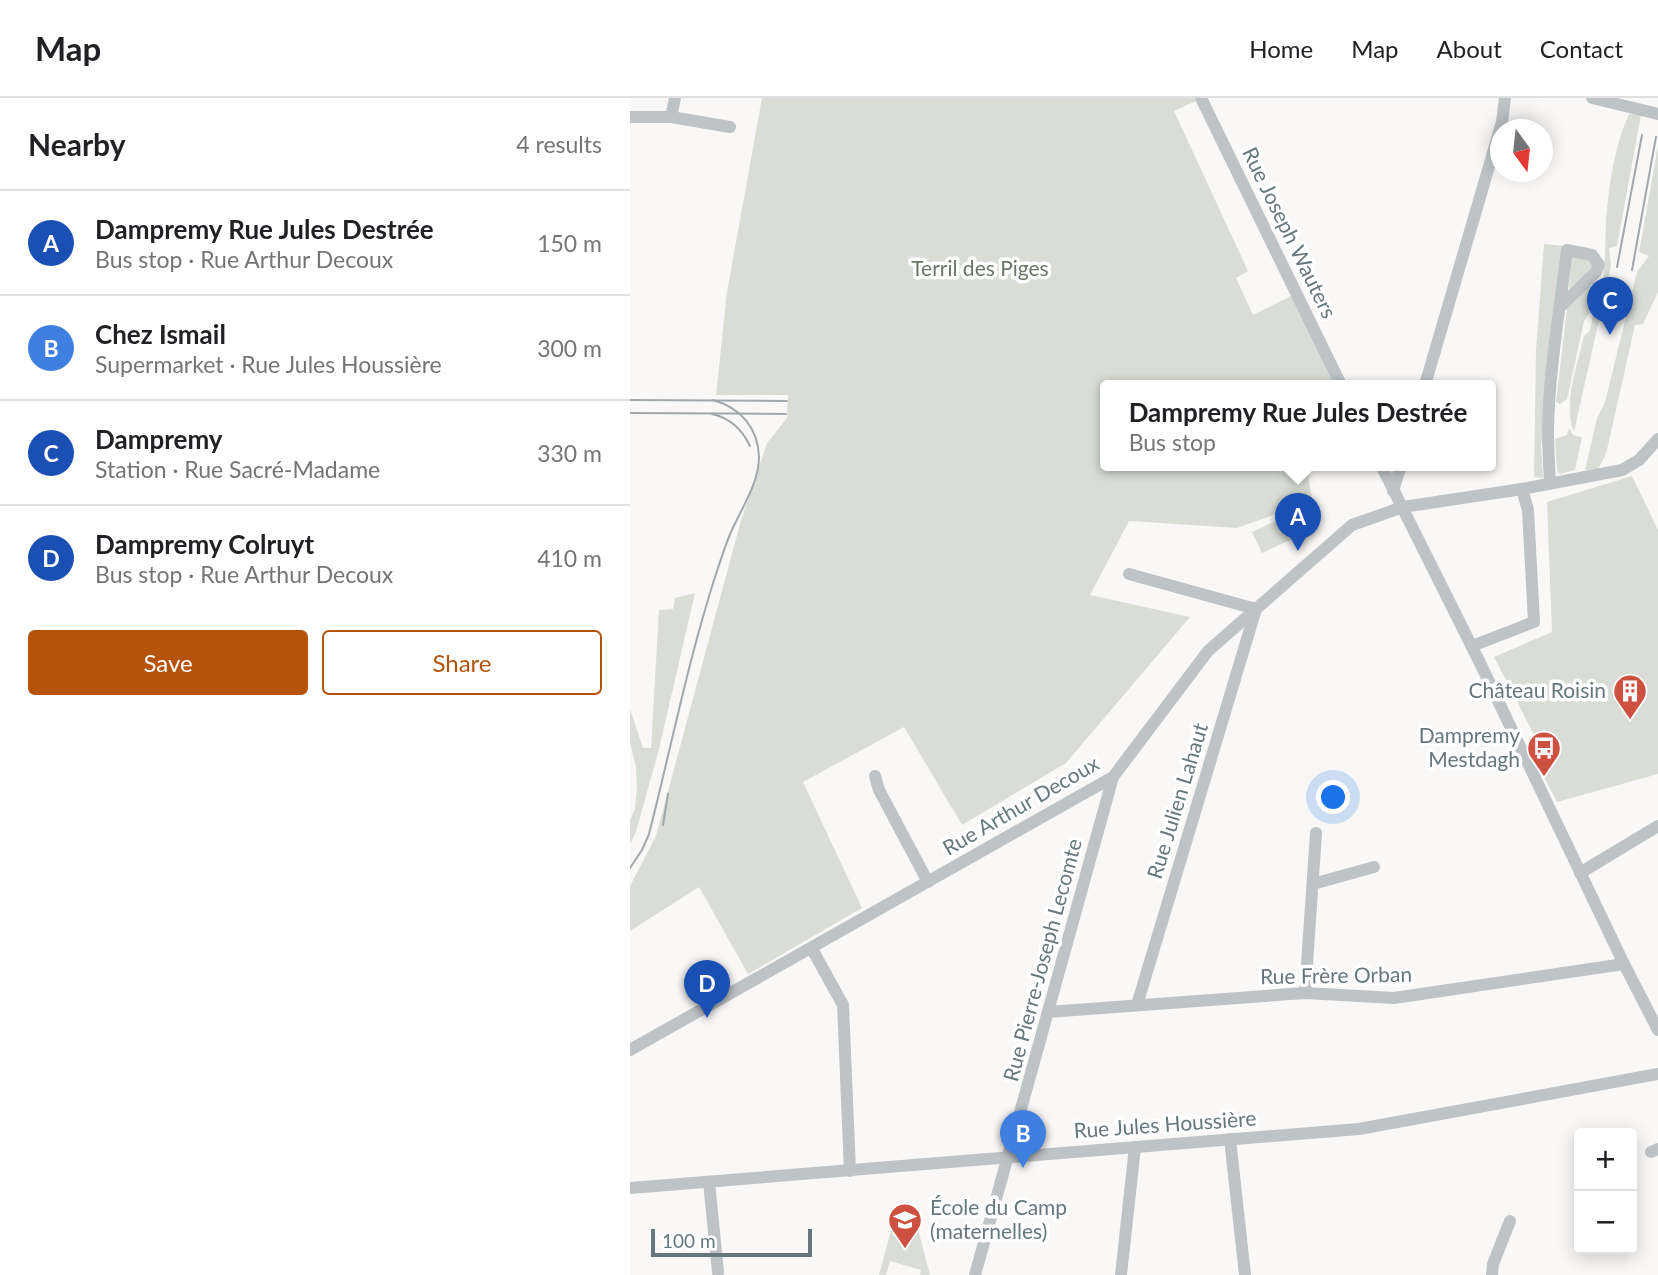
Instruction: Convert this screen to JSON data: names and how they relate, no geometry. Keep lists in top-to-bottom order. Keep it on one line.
{"streets":{"street":["Rue Joseph Wauters","Rue Julien Lahaut","Rue Arthur Decoux","Rue Pierre-Joseph Lecomte","Rue Frère Orban","Rue Jules Houssière"]},"crossings":[["Rue Julien Lahaut","Rue Arthur Decoux"],["Rue Julien Lahaut","Rue Frère Orban"],["Rue Arthur Decoux","Rue Pierre-Joseph Lecomte"],["Rue Pierre-Joseph Lecomte","Rue Frère Orban"],["Rue Pierre-Joseph Lecomte","Rue Jules Houssière"]],"parks":["Terril des Piges"],"places":{"building":["Château Roisin"],"bus stop":["Dampremy Mestdagh"],"school or university":["École du Camp (maternelles)"]},"scale_bar":"100 m","north":"bottom","page":{"header":"Map","nav":["Home","Map","About","Contact"],"heading":["Nearby","4 results"],"list":[{"mark":"A","name":"Dampremy Rue Jules Destrée","note":"Bus stop · Rue Arthur Decoux","value":"150 m"},{"mark":"B","name":"Chez Ismail","note":"Supermarket · Rue Jules Houssière","value":"300 m"},{"mark":"C","name":"Dampremy","note":"Station · Rue Sacré-Madame","value":"330 m"},{"mark":"D","name":"Dampremy Colruyt","note":"Bus stop · Rue Arthur Decoux","value":"410 m"}],"pins":["C","A","D","B"],"popup":["Dampremy Rue Jules Destrée","Bus stop"],"buttons":["Save","Share"],"map_buttons":["+","−"],"scale":"100 m"}}
